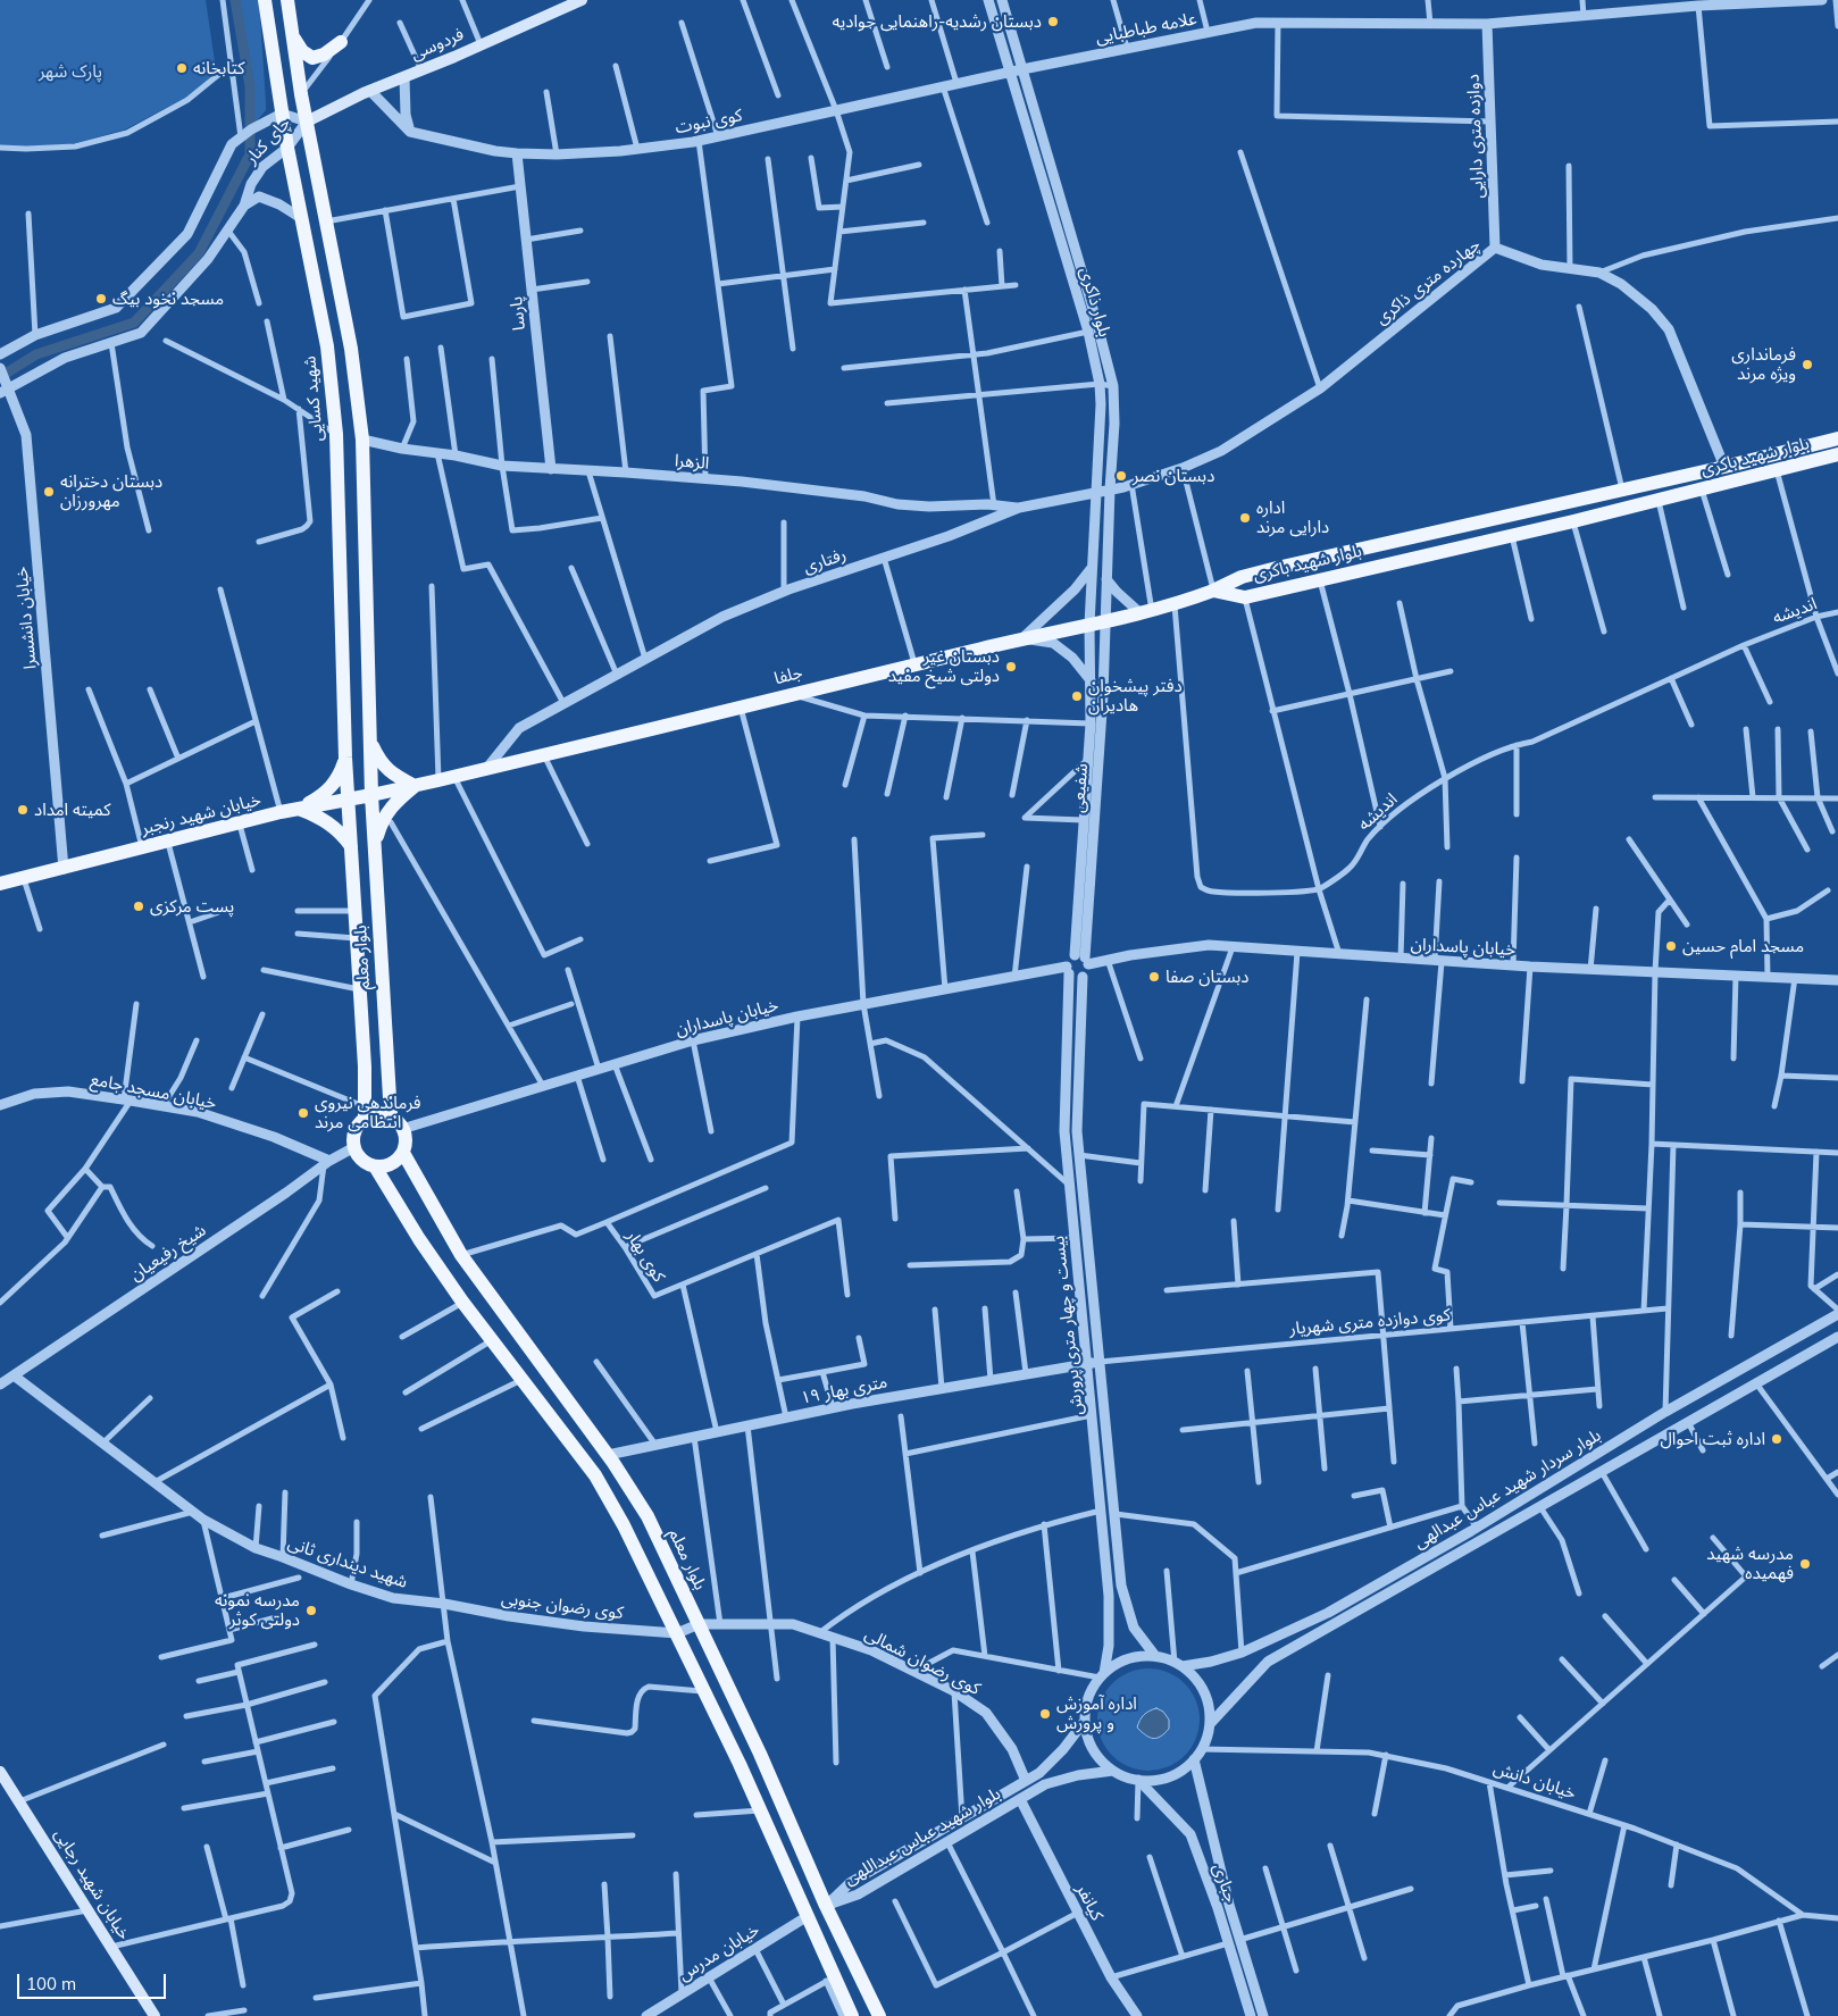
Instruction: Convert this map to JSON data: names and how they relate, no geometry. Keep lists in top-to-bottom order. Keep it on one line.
{"streets":{"main road":["فردوسی","شهید کسایی","بلوار شهید باکری","جلفا","خیابان شهید رنجبر","بلوار معلم","خیابان شهید رجایی"],"street":["علامه طباطبایی","کوی نبوت","دوازده متری دارایی","چای کنار","چهارده متری ذاکری","بلوار ذاکری","پارسا","الزهرا","رفتاری","اندیشه","خیابان دانشسرا","شفیعی","خیابان پاسداران","خیابان مسجد جامع","شیخ رفیعیان","کوی بهار","کوی دوازده متری شهریار","بیست و چهار متری پرورش","۱۹ متری بهار","بلوار سردار شهید عباس عبدالهی","شهید دینداری ثانی","کوی رضوان جنوبی","کوی رضوان شمالی","خیابان دانش","بلوار شهید عباس عبداللهی","جباری","کیانفر","خیابان مدرس"]},"crossings":[["علامه طباطبایی","کوی نبوت"],["علامه طباطبایی","دوازده متری دارایی"],["علامه طباطبایی","بلوار ذاکری"],["فردوسی","چای کنار"],["کوی نبوت","بلوار ذاکری"],["کوی نبوت","پارسا"],["دوازده متری دارایی","چهارده متری ذاکری"],["چای کنار","شهید کسایی"],["چای کنار","خیابان دانشسرا"],["چهارده متری ذاکری","بلوار ذاکری"],["چهارده متری ذاکری","بلوار شهید باکری"],["چهارده متری ذاکری","الزهرا"],["چهارده متری ذاکری","رفتاری"],["بلوار ذاکری","جلفا"],["بلوار ذاکری","شفیعی"],["پارسا","الزهرا"],["شهید کسایی","جلفا"],["شهید کسایی","خیابان شهید رنجبر"],["شهید کسایی","بلوار معلم"],["بلوار شهید باکری","جلفا"],["الزهرا","رفتاری"],["رفتاری","جلفا"],["خیابان دانشسرا","خیابان شهید رنجبر"],["جلفا","شفیعی"],["جلفا","خیابان شهید رنجبر"],["جلفا","بلوار معلم"],["شفیعی","خیابان پاسداران"],["شفیعی","بیست و چهار متری پرورش"],["خیابان شهید رنجبر","بلوار معلم"],["خیابان پاسداران","بلوار معلم"],["خیابان پاسداران","شیخ رفیعیان"],["خیابان پاسداران","بیست و چهار متری پرورش"],["بلوار معلم","شیخ رفیعیان"],["بلوار معلم","کوی بهار"],["بلوار معلم","۱۹ متری بهار"],["بلوار معلم","کوی رضوان شمالی"],["بلوار معلم","بلوار شهید عباس عبداللهی"],["خیابان مسجد جامع","شیخ رفیعیان"],["شیخ رفیعیان","شهید دینداری ثانی"],["کوی دوازده متری شهریار","بیست و چهار متری پرورش"],["کوی دوازده متری شهریار","۱۹ متری بهار"],["بیست و چهار متری پرورش","۱۹ متری بهار"],["بیست و چهار متری پرورش","بلوار سردار شهید عباس عبدالهی"],["بیست و چهار متری پرورش","خیابان دانش"],["بیست و چهار متری پرورش","بلوار شهید عباس عبداللهی"],["بیست و چهار متری پرورش","جباری"],["بلوار سردار شهید عباس عبدالهی","خیابان دانش"],["بلوار سردار شهید عباس عبدالهی","بلوار شهید عباس عبداللهی"],["بلوار سردار شهید عباس عبدالهی","جباری"],["شهید دینداری ثانی","کوی رضوان جنوبی"],["کوی رضوان شمالی","بلوار شهید عباس عبداللهی"],["خیابان دانش","بلوار شهید عباس عبداللهی"],["خیابان دانش","جباری"],["بلوار شهید عباس عبداللهی","جباری"],["بلوار شهید عباس عبداللهی","کیانفر"]],"parks":["پارک شهر"],"places":["دبستان رشدیه-راهنمایی جوادیه","کتابخانه","مسجد نخود‌ بیگ","فرمانداری ویژه مرند","دبستان نصر","دبستان دخترانه مهرورزان","اداره دارایی مرند","دبستان غیر دولتی شیخ مفید","دفتر پیشخوان هادیران","کمیته امداد","پست مرکزی","مسجد امام حسین","دبستان صفا","فرماندهی نیروی انتظامی مرند","اداره ثبت احوال","مدرسه شهید فهمیده","مدرسه نمونه دولتی کوثر","اداره آموزش و پرورش"],"scale_bar":"100 m"}
